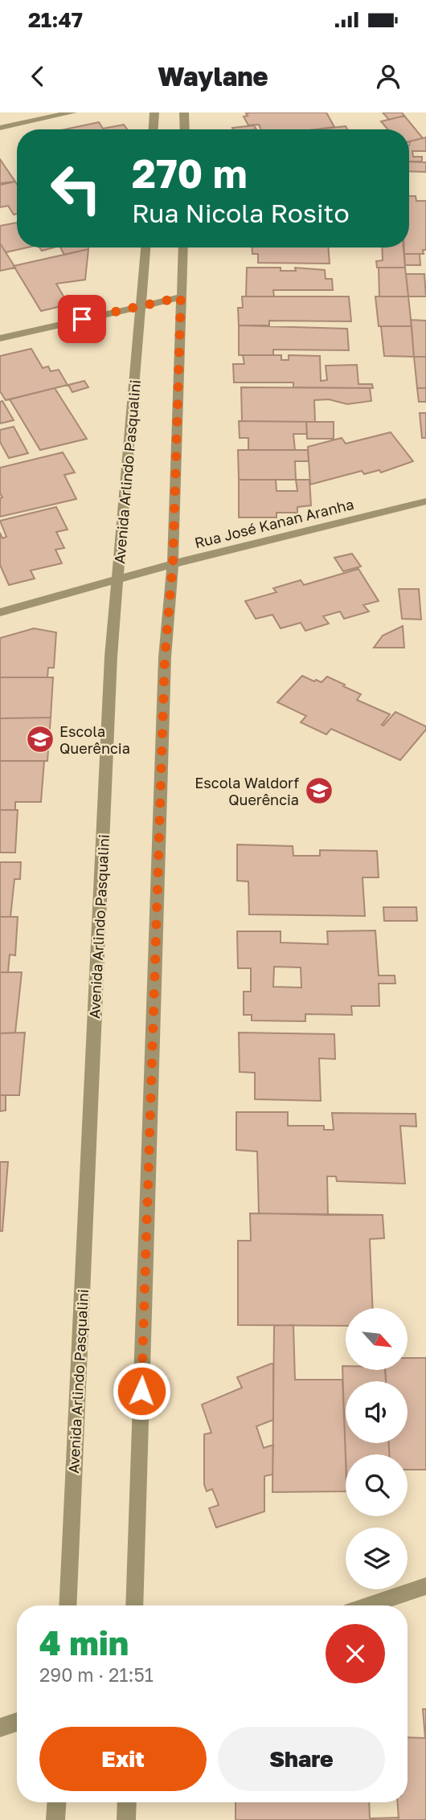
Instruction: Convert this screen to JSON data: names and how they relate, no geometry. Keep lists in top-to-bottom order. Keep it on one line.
{"streets":{"street":["Avenida Arlindo Pasqualini","Rua José Kanan Aranha"]},"crossings":[["Avenida Arlindo Pasqualini","Rua José Kanan Aranha"]],"places":{"school or university":["Escola Querência","Escola Waldorf Querência"]},"north":"bottom right","page":{"status":"21:47","header":"Waylane","turn":["270 m","Rua Nicola Rosito"],"heading":["4 min","290 m · 21:51"],"buttons":["Exit","Share"]}}
